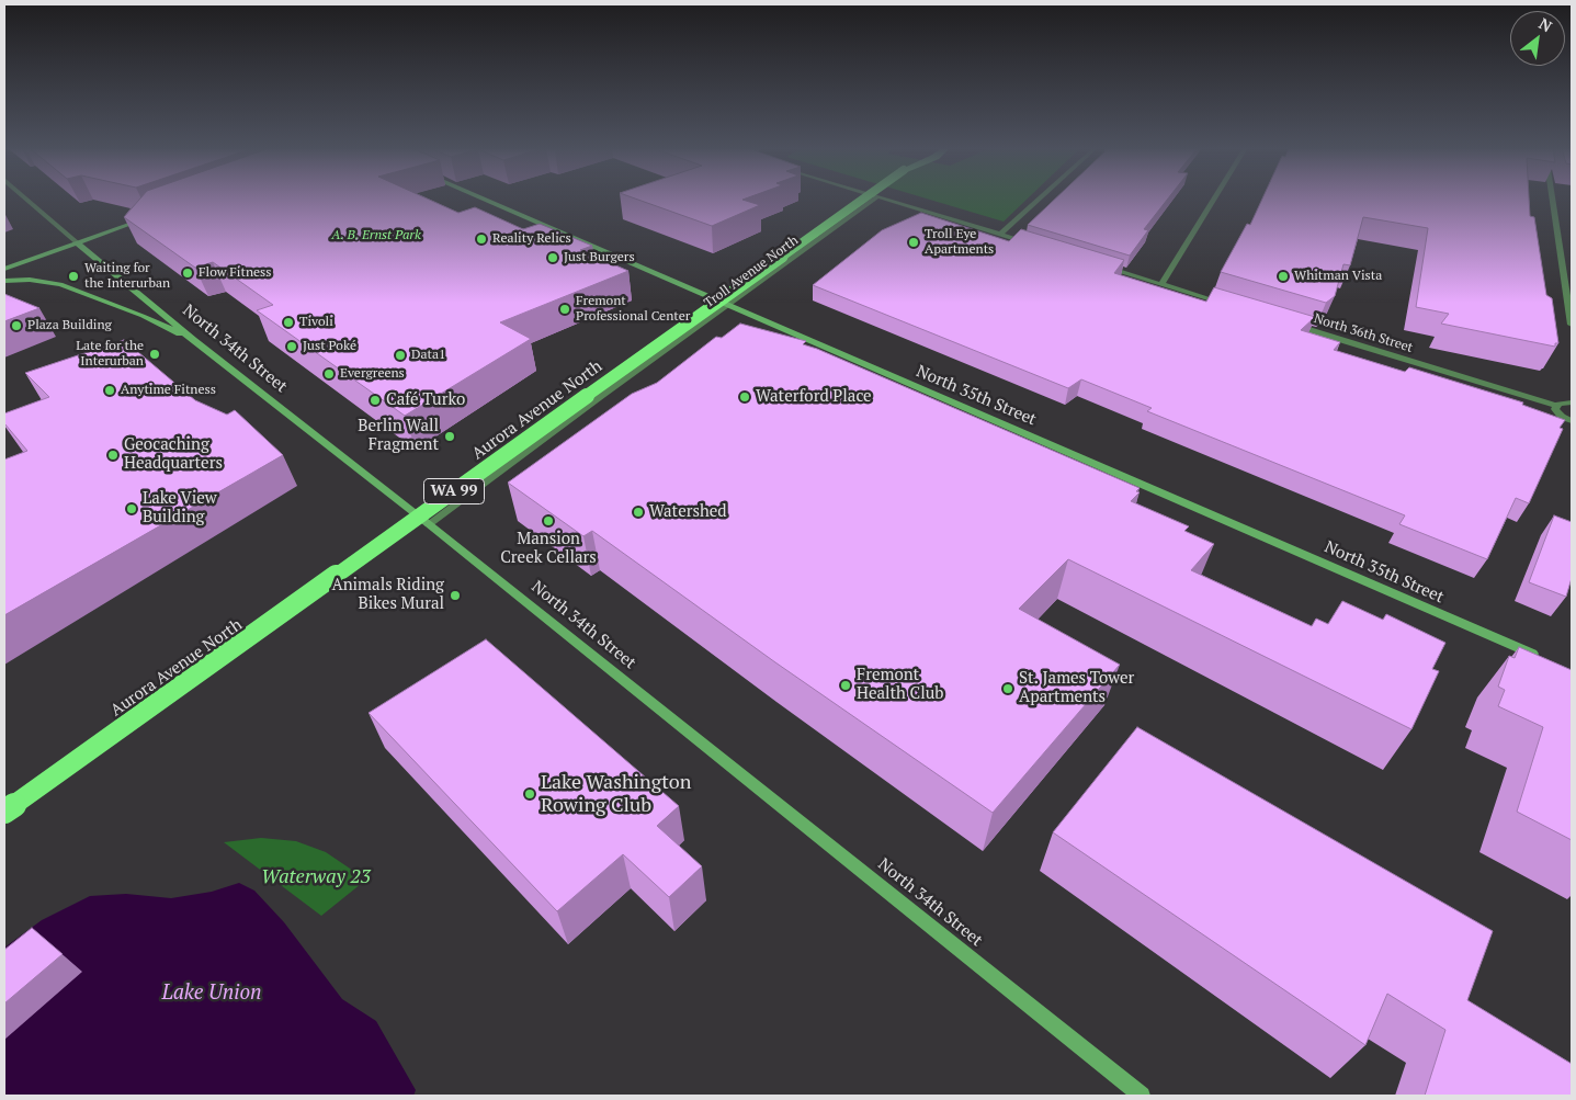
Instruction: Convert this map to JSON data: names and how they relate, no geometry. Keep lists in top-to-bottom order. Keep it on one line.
{"streets":{"highway":["Aurora Avenue North","WA 99"],"street":["Troll Avenue North","North 36th Street","North 34th Street","North 35th Street"]},"crossings":[["Troll Avenue North","North 34th Street"],["Troll Avenue North","North 35th Street"]],"water":["Lake Union"],"parks":["A. B. Ernst Park","Waterway 23"],"places":["Reality Relics","Troll Eye Apartments","Just Burgers","Flow Fitness","Waiting for the Interurban","Whitman Vista","Fremont Professional Center","Tivoli","Plaza Building","Just Poké","Late for the Interurban","Data1","Evergreens","Anytime Fitness","Waterford Place","Café Turko","Berlin Wall Fragment","Geocaching Headquarters","Lake View Building","Watershed","Mansion Creek Cellars","Animals Riding Bikes Mural","Fremont Health Club","St. James Tower Apartments","Lake Washington Rowing Club"],"north":"top right"}
